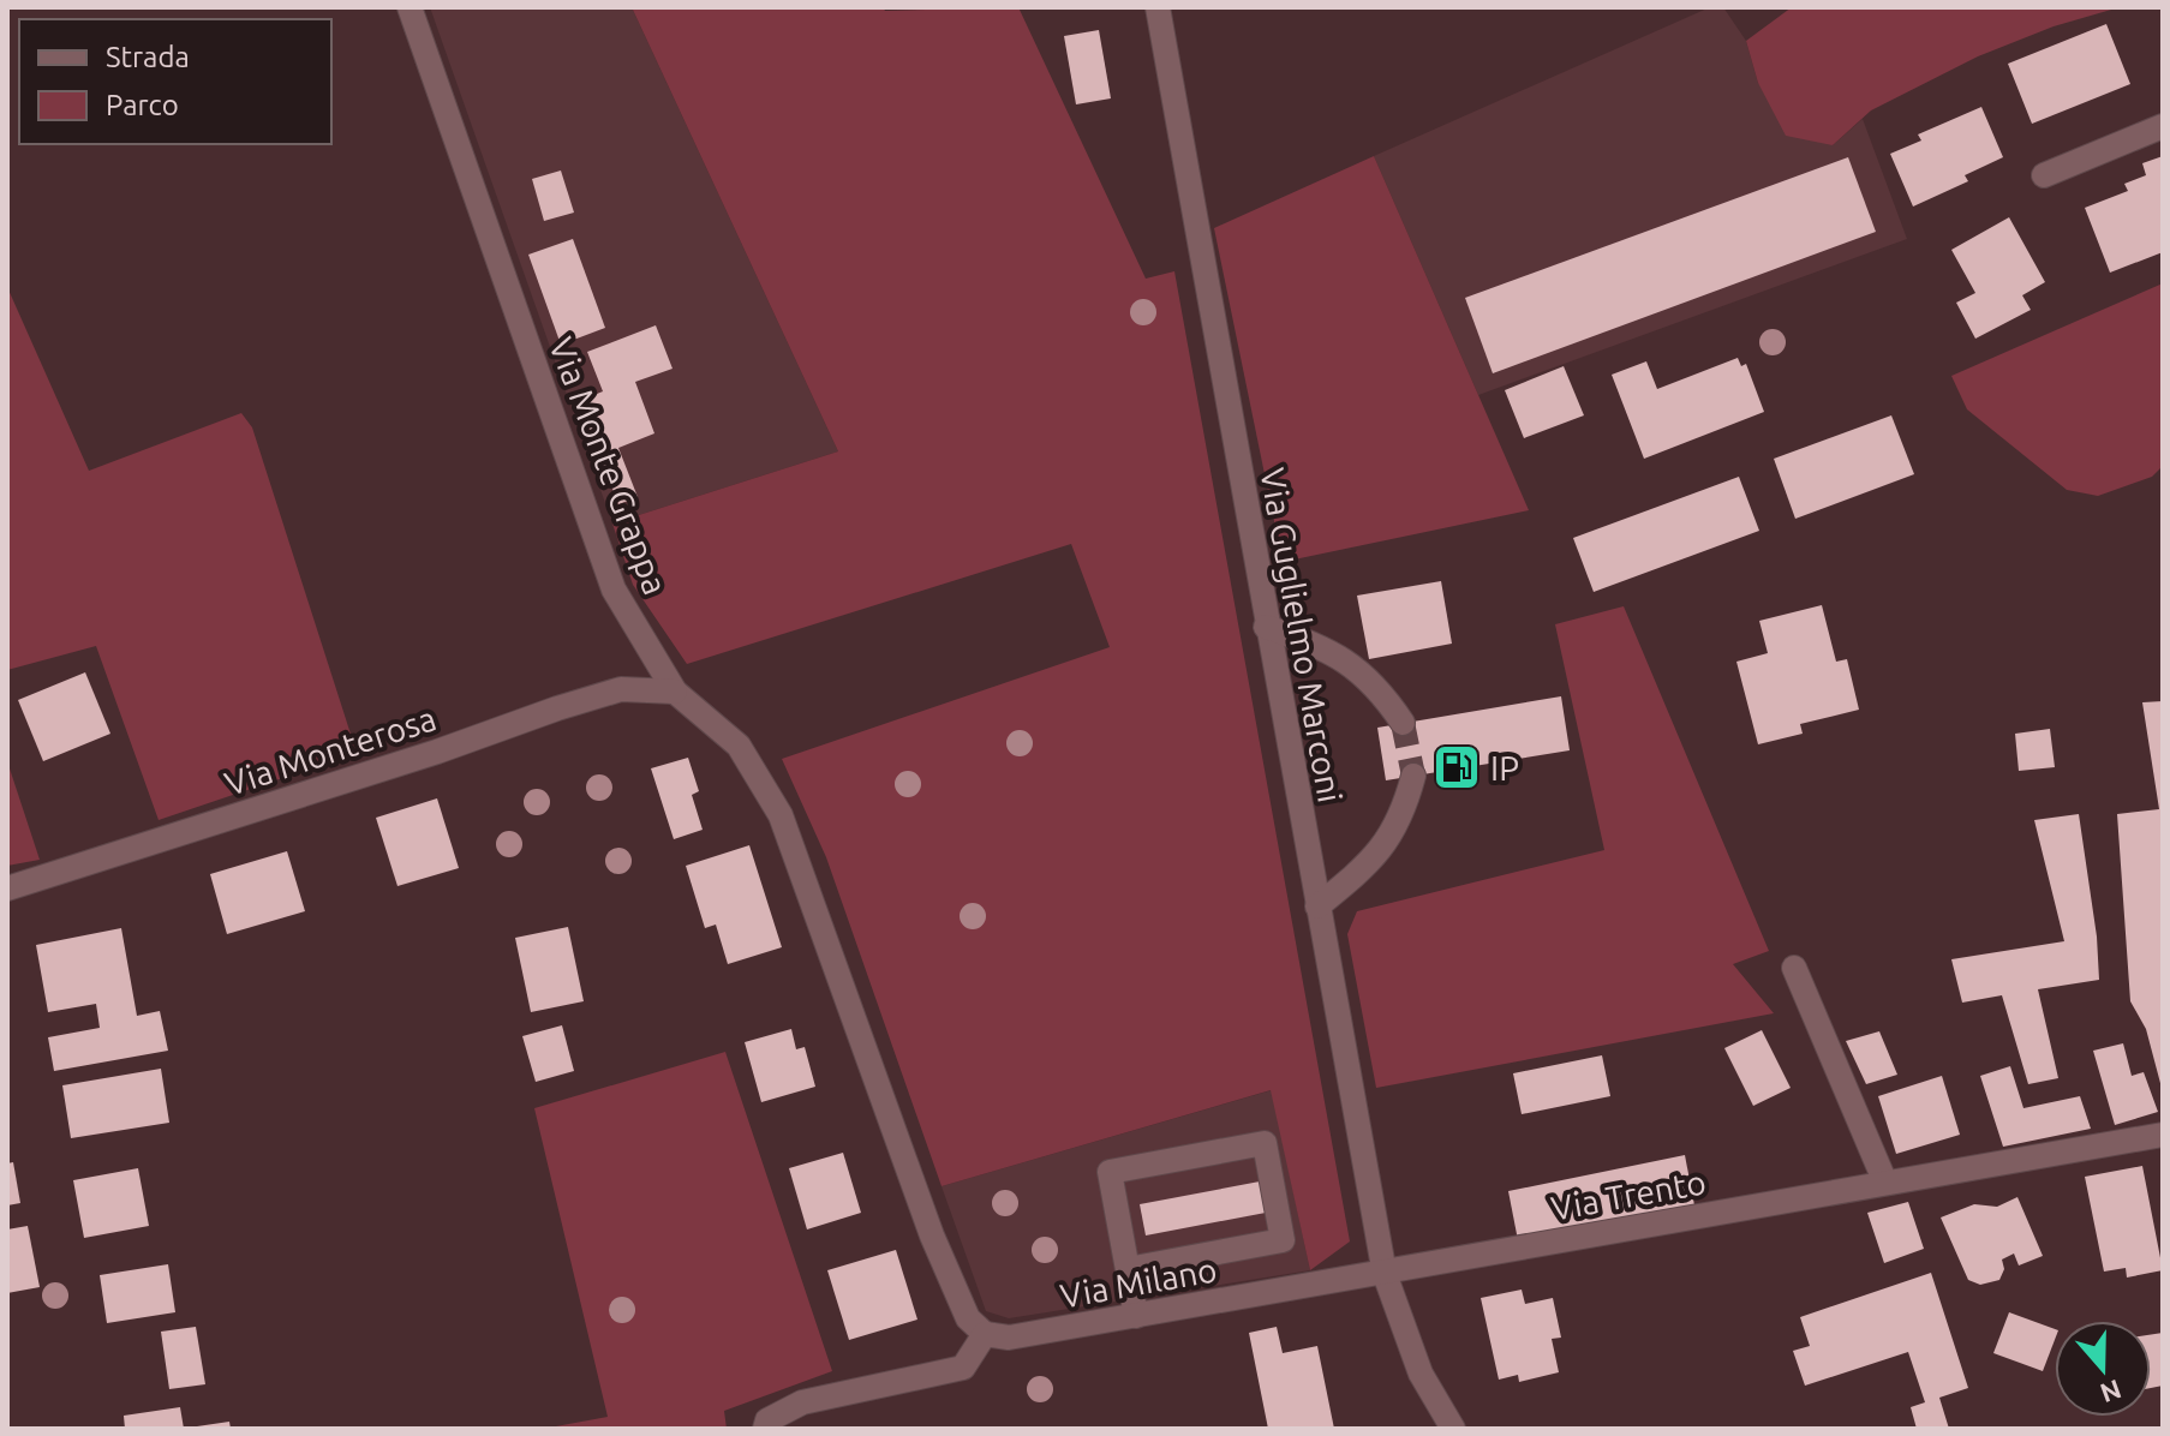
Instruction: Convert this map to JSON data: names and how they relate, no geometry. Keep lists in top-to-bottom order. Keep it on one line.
{"streets":{"street":["Via Monte Grappa","Via Guglielmo Marconi","Via Monterosa","Via Trento","Via Milano"]},"crossings":[["Via Monte Grappa","Via Monterosa"],["Via Monte Grappa","Via Milano"],["Via Guglielmo Marconi","Via Trento"],["Via Guglielmo Marconi","Via Milano"],["Via Trento","Via Milano"]],"places":{"fuel station":["IP"]},"legend":["Strada","Parco"],"north":"bottom"}
